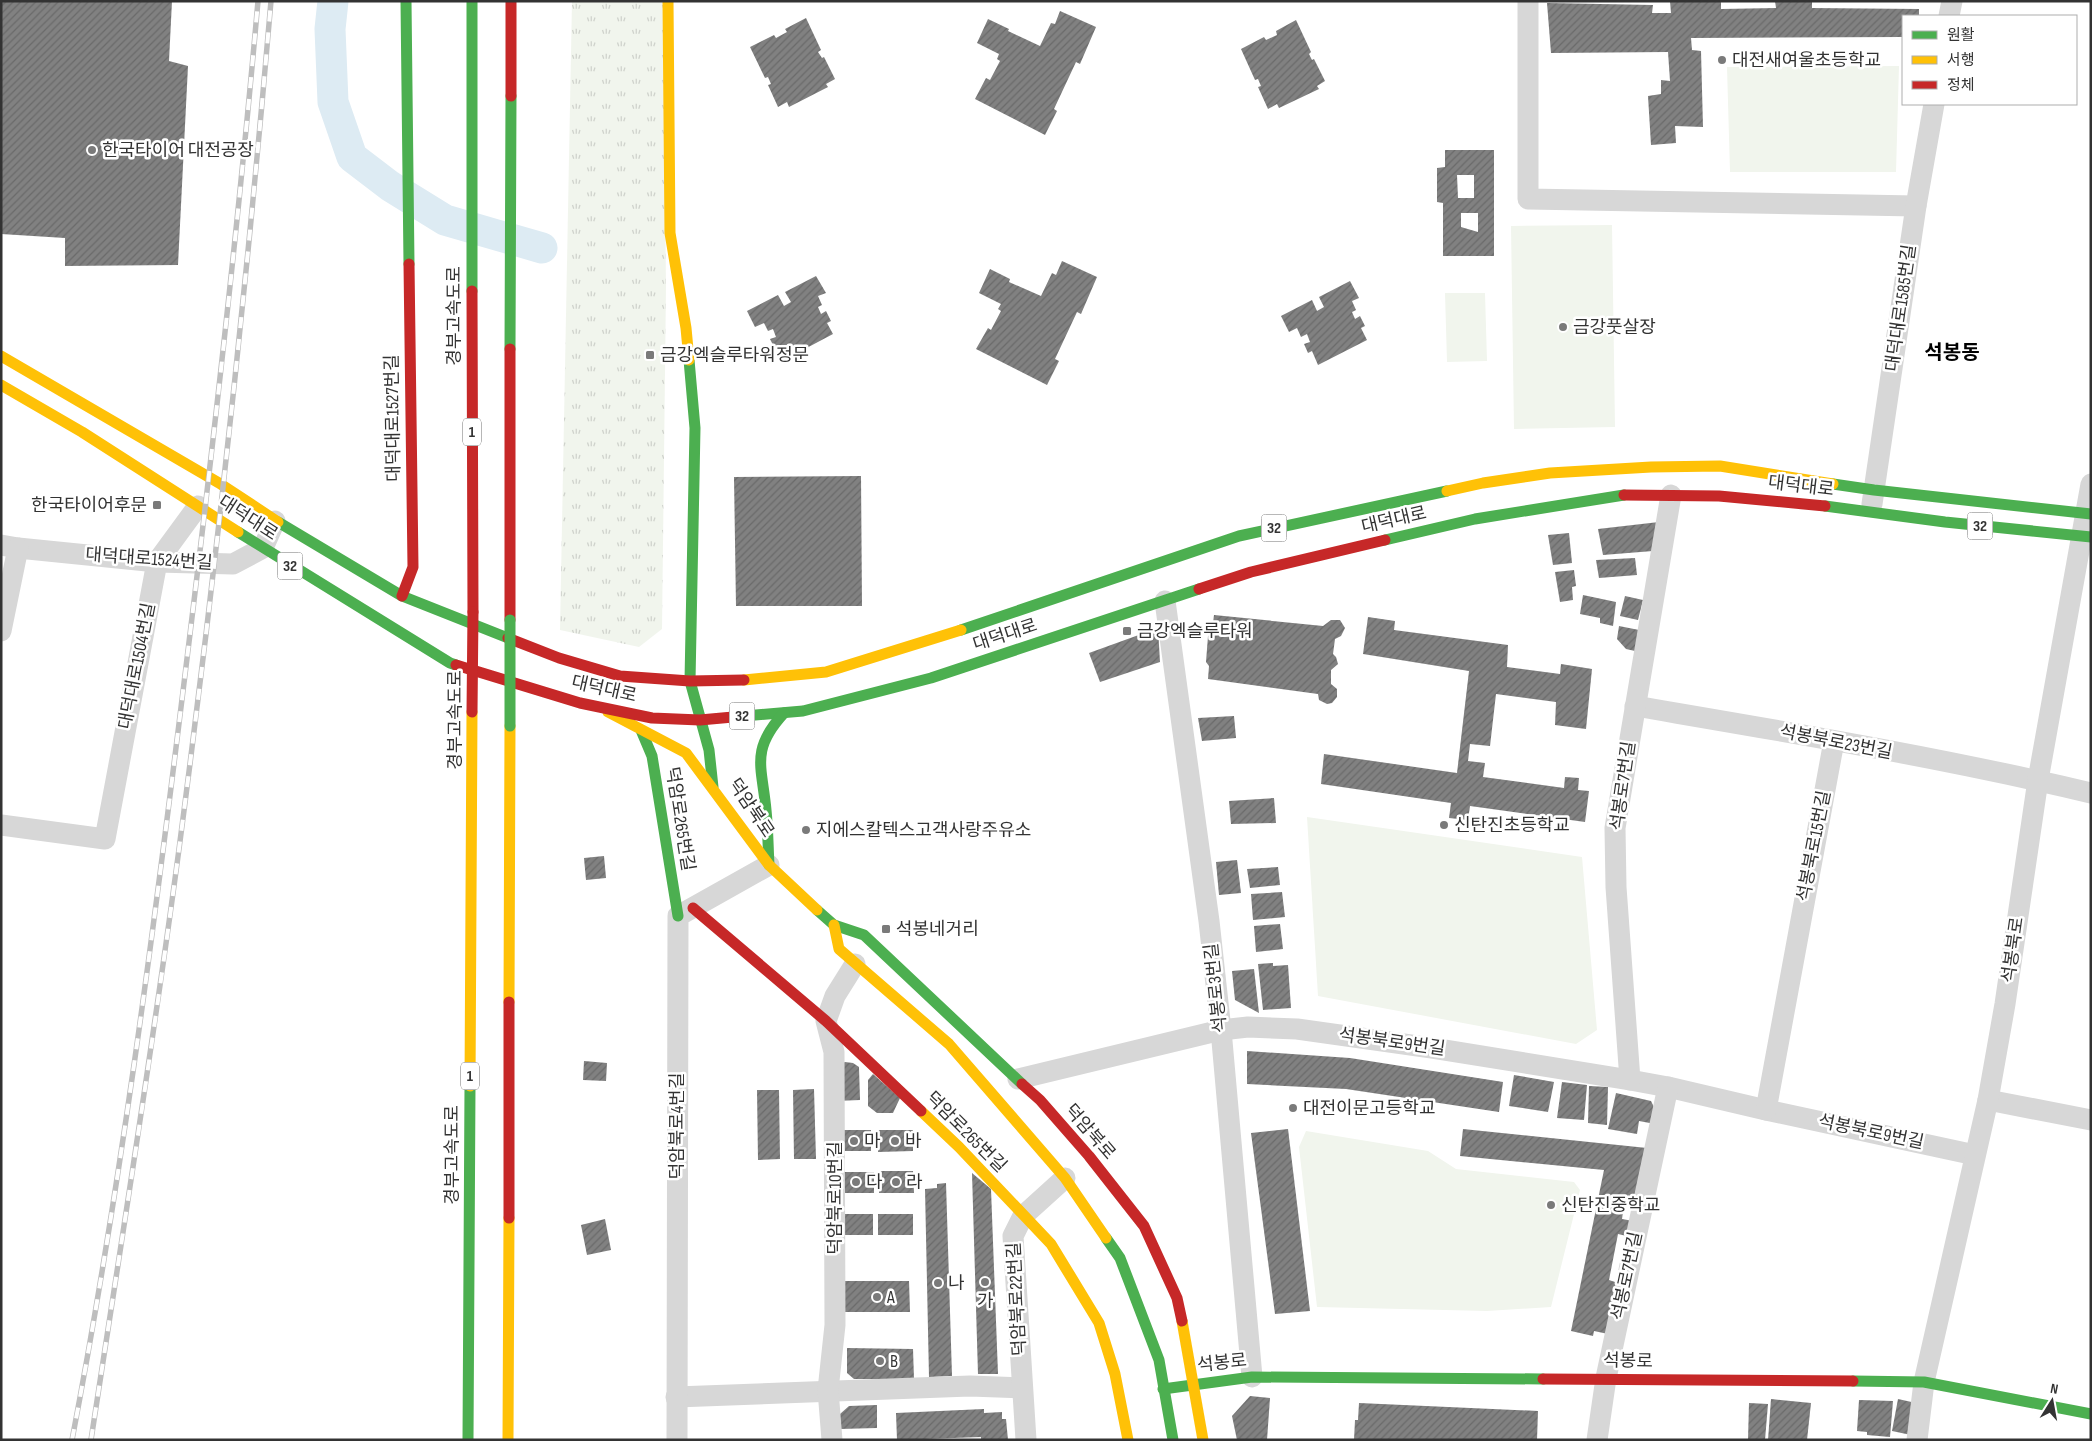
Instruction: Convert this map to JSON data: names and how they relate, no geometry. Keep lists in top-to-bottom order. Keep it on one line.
{"streets":{"main road":["경부고속도로","대덕대로1527번길","1","대덕대로","32","덕암북로","덕암로265번길","석봉로"],"street":["대덕대로1585번길","대덕대로1524번길","대덕대로1504번길","석봉북로23번길","석봉로7번길","석봉북로15번길","석봉북로","석봉로3번길","석봉북로9번길","덕암북로4번길","덕암북로10번길","덕암북로22번길"]},"crossings":[["대덕대로1585번길","대덕대로"],["대덕대로1527번길","대덕대로"],["대덕대로","대덕대로1524번길"],["대덕대로","대덕대로1504번길"],["대덕대로","석봉로7번길"],["대덕대로","덕암북로"],["대덕대로","석봉북로"],["대덕대로","석봉로3번길"],["대덕대로1524번길","대덕대로1504번길"],["석봉북로23번길","석봉로7번길"],["석봉북로23번길","석봉북로15번길"],["석봉북로23번길","석봉북로"],["석봉로7번길","석봉북로9번길"],["석봉로7번길","석봉로"],["덕암북로","석봉북로9번길"],["덕암북로","석봉로"],["덕암로265번길","덕암북로4번길"],["덕암로265번길","덕암북로10번길"],["덕암로265번길","덕암북로22번길"],["석봉북로15번길","석봉북로9번길"],["석봉북로","석봉북로9번길"],["석봉북로","석봉로"],["석봉로3번길","석봉북로9번길"],["석봉로3번길","석봉로"]],"districts":["석봉동"],"places":{"other":["대전새여울초등학교","한국타이어 대전공장","금강풋살장","신탄진초등학교","지에스칼텍스고객사랑주유소","대전이문고등학교","마","바","다","라","신탄진중학교","가","나","A","B"],"transit":["금강엑슬루타워정문","한국타이어후문","금강엑슬루타워","석봉네거리"]},"legend":["원활","서행","정체"],"north":"top"}
